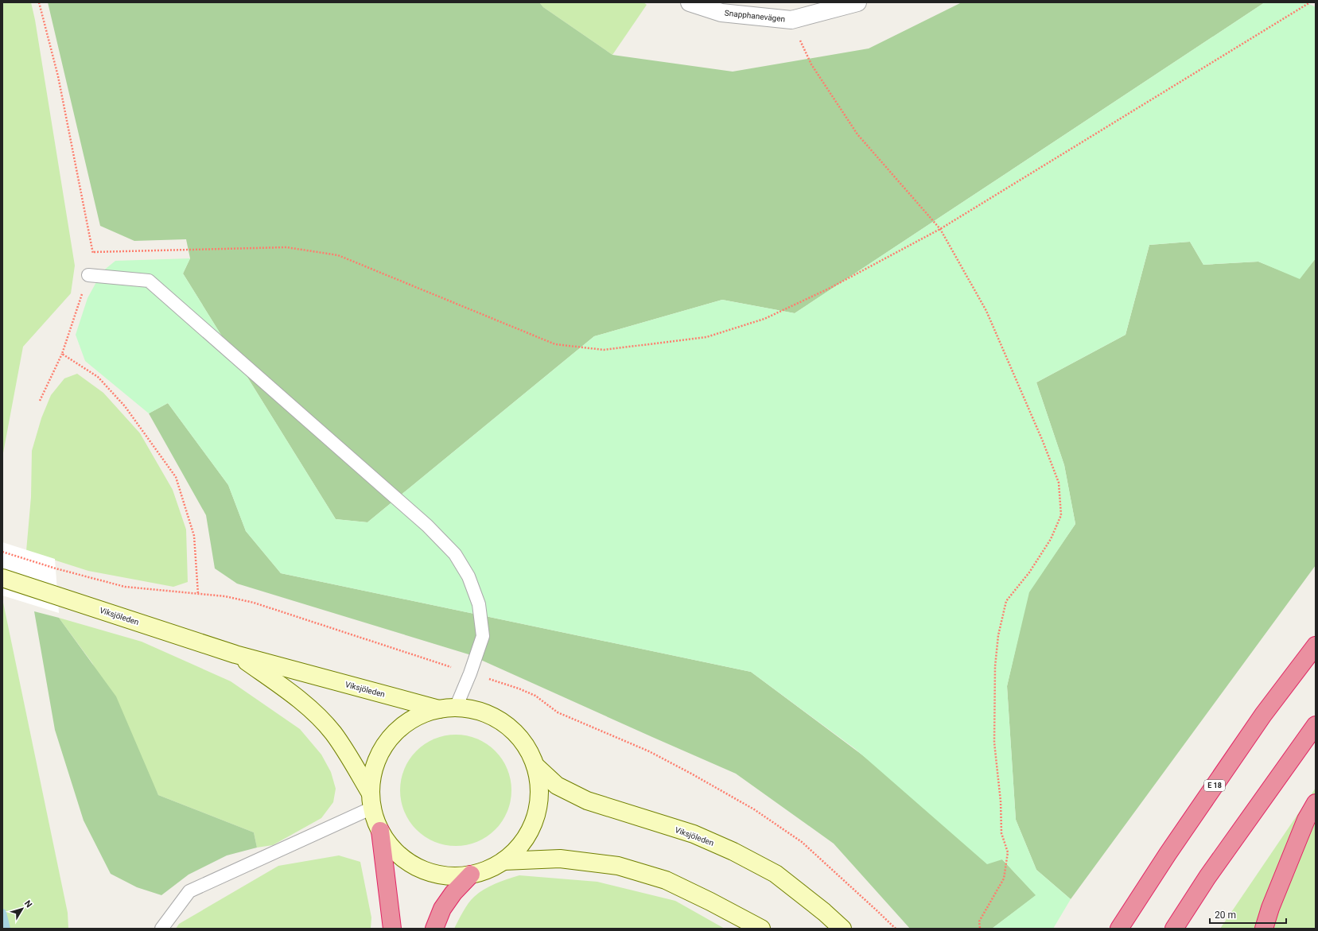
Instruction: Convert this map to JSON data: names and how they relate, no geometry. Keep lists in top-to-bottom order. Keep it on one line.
{"streets":{"highway":["E 18"],"main road":["Viksjöleden"],"street":["Snapphanevägen"]},"scale_bar":"20 m","north":"top right"}
